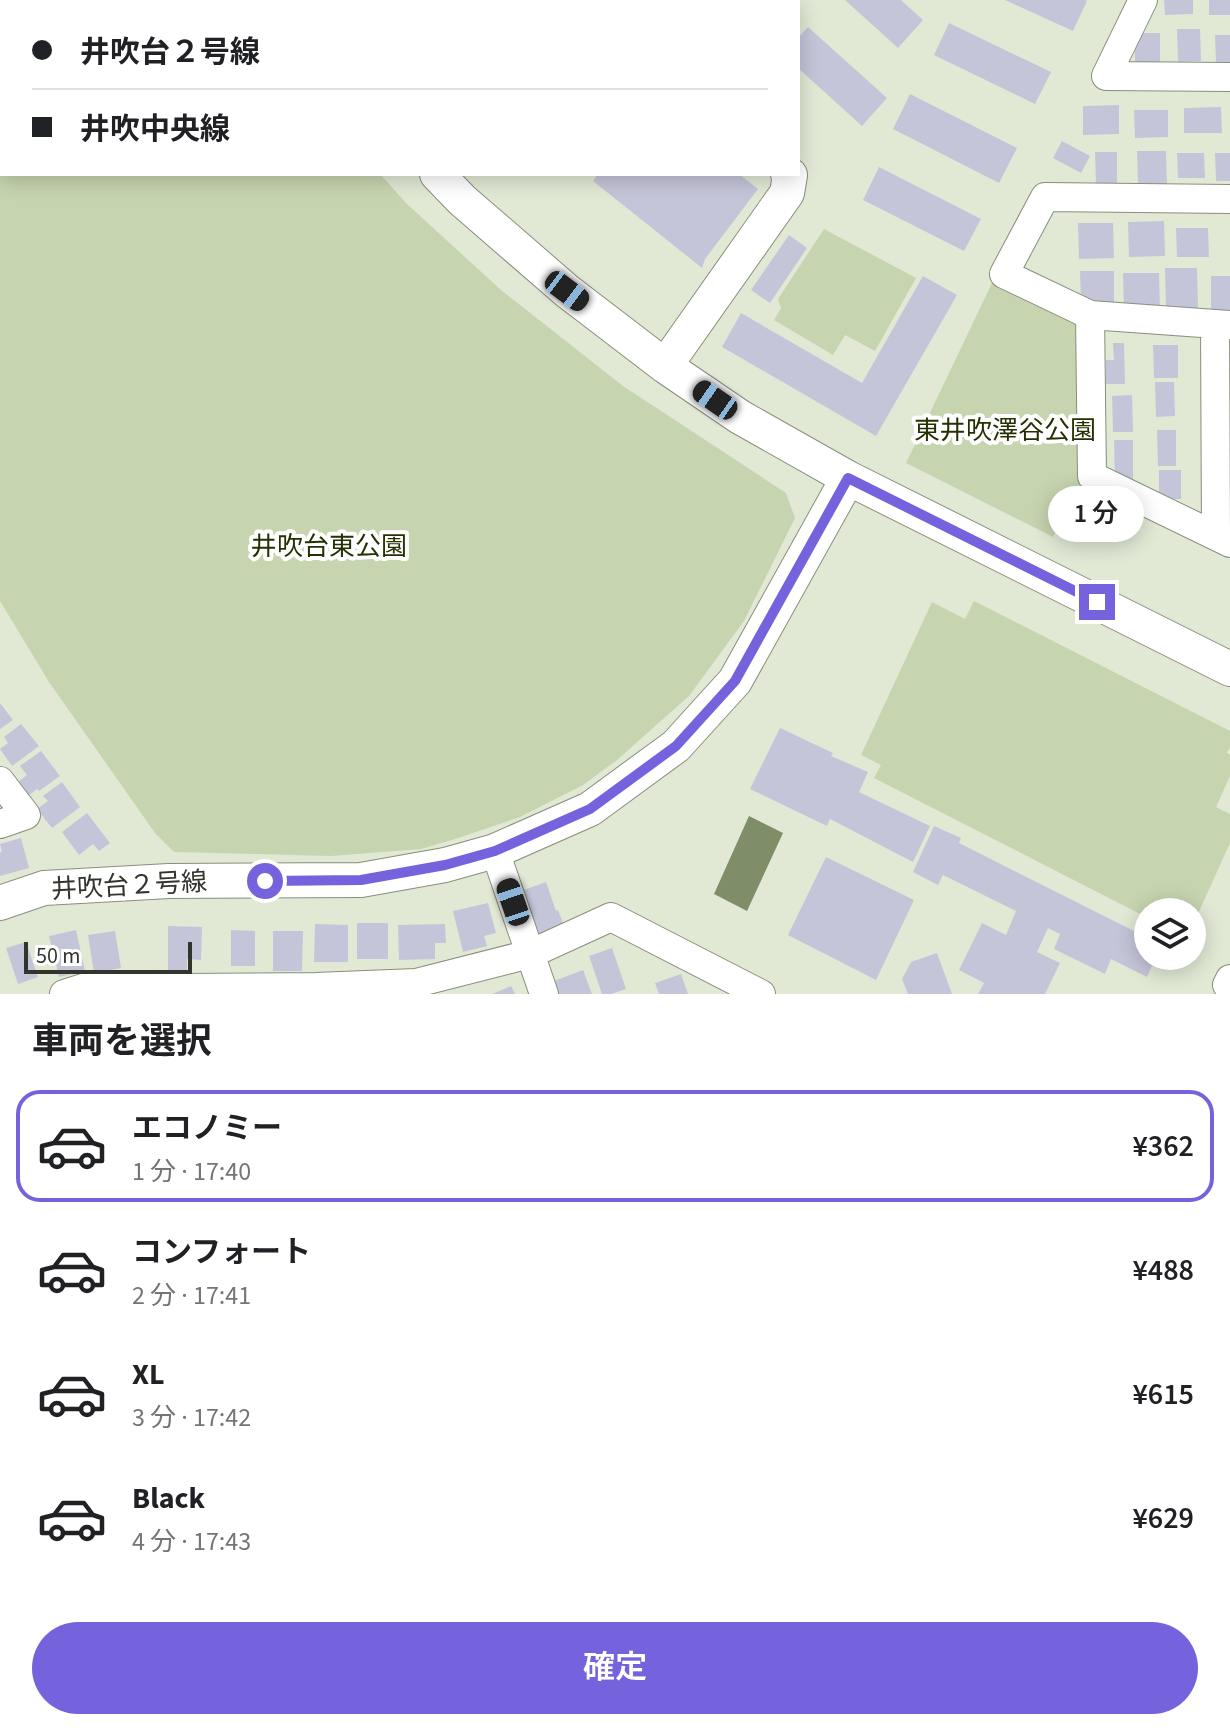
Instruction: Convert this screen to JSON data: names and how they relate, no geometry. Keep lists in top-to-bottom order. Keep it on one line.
{"streets":{"street":["井吹台２号線"]},"parks":["東井吹澤谷公園","井吹台東公園"],"scale_bar":"50 m","page":{"banner":["井吹台２号線","井吹中央線"],"bubble":"1 分","scale":"50 m","heading":"車両を選択","list":[{"name":"エコノミー","note":"1 分 · 17:40","value":"¥362"},{"name":"コンフォート","note":"2 分 · 17:41","value":"¥488"},{"name":"XL","note":"3 分 · 17:42","value":"¥615"},{"name":"Black","note":"4 分 · 17:43","value":"¥629"}],"buttons":"確定"}}
